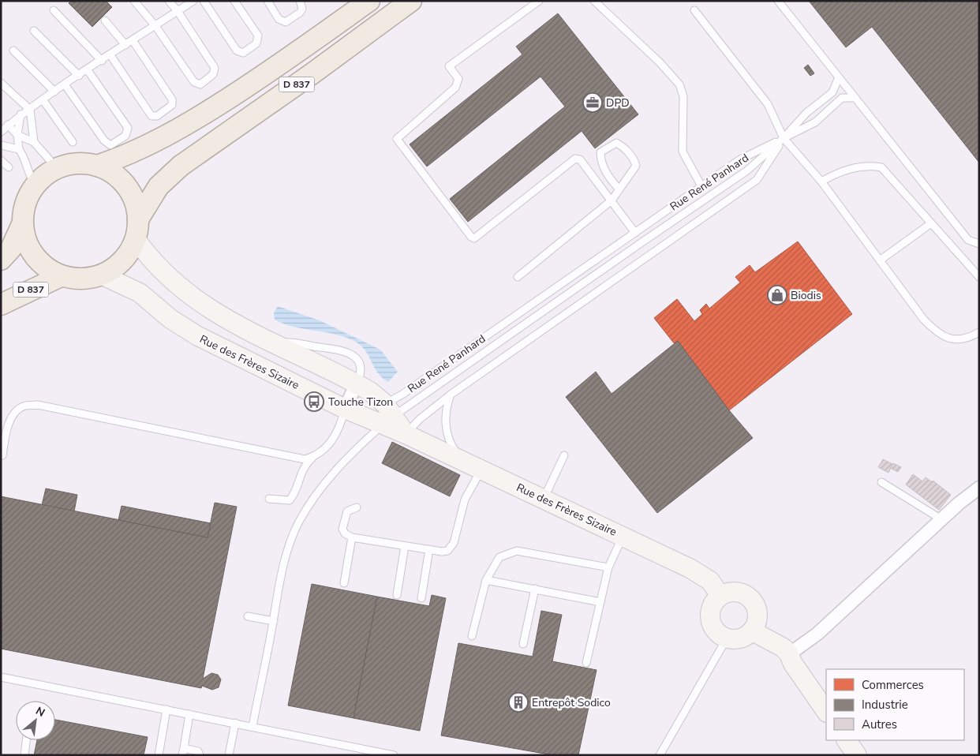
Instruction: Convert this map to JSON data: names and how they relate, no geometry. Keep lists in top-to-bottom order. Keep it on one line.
{"streets":{"main road":["D 837"],"street":["Rue des Frères Sizaire"],"lane":["Rue René Panhard"]},"crossings":[["D 837","Rue des Frères Sizaire"],["Rue René Panhard","Rue des Frères Sizaire"]],"places":{"office":["DPD"],"shop":["Biodis"],"bus stop":["Touche Tizon"],"building":["Entrepôt Sodico"]},"legend":["Commerces","Industrie","Autres"],"north":"top right"}
